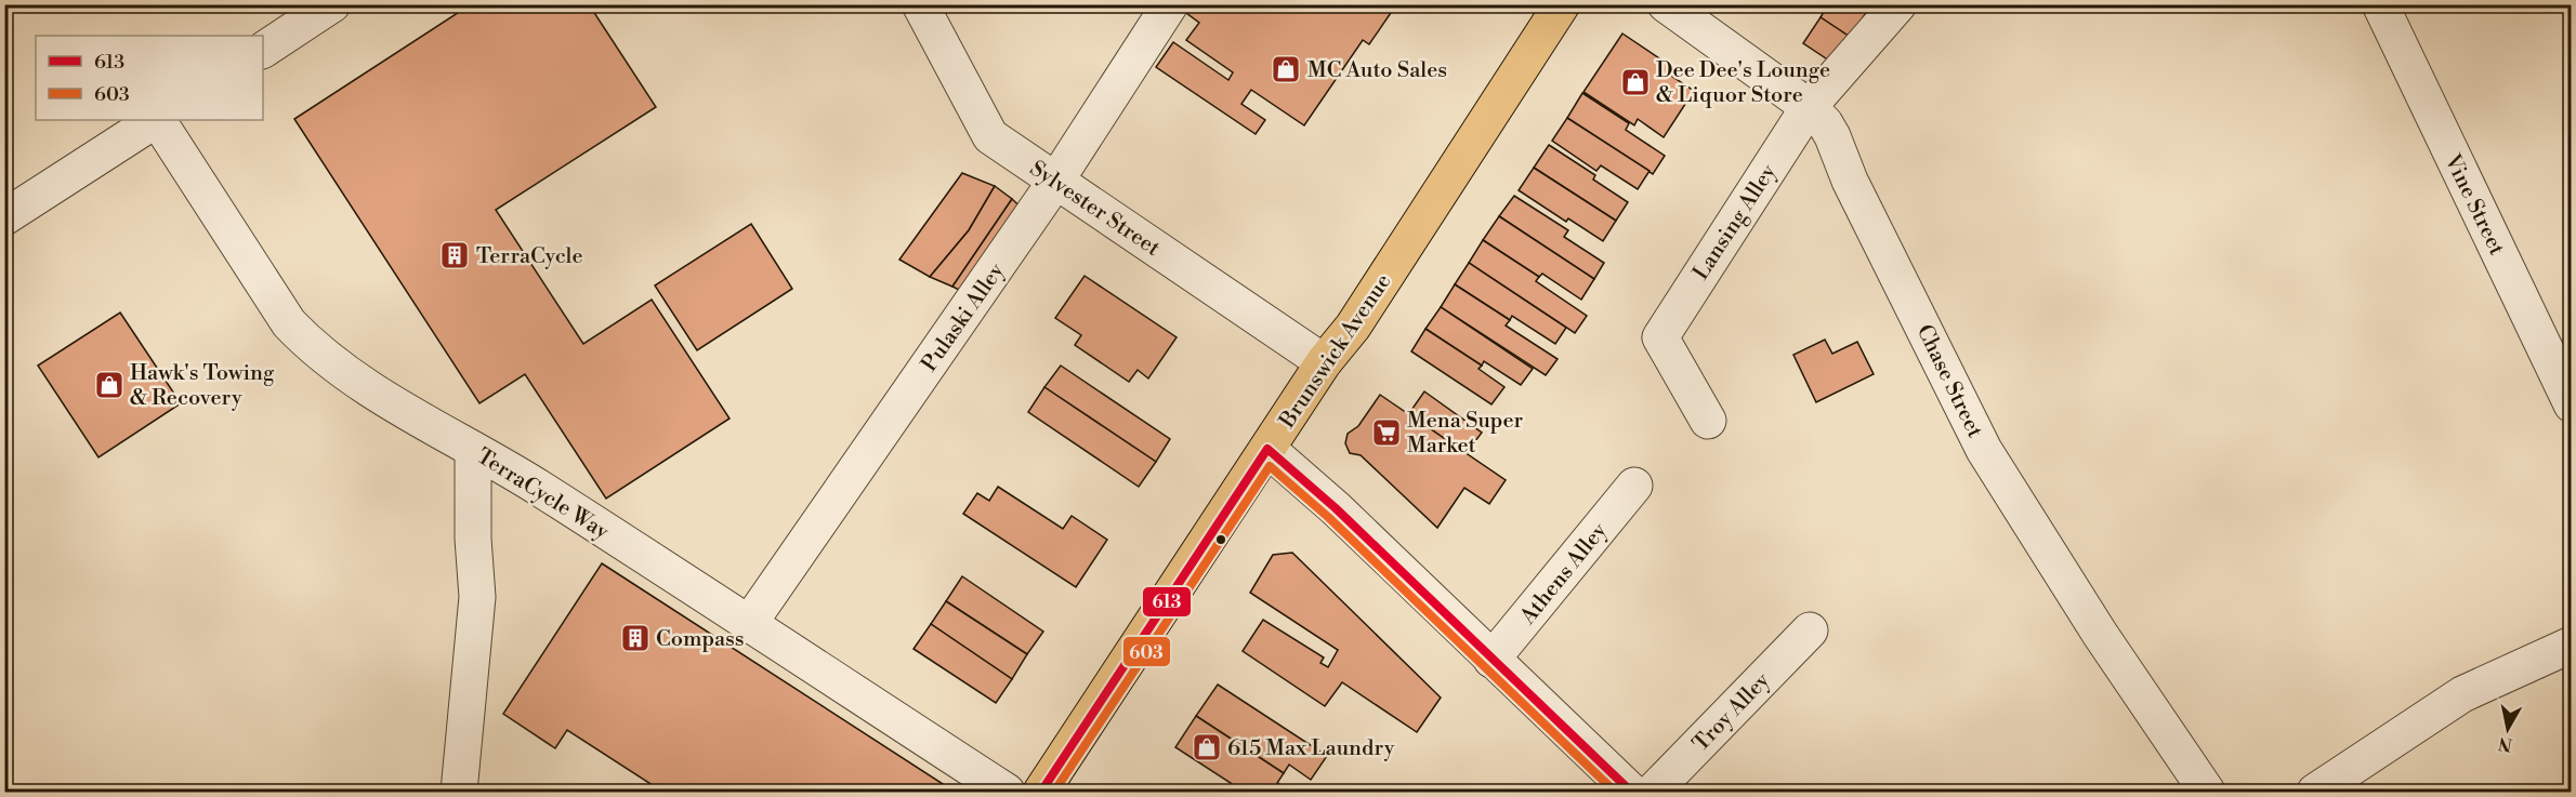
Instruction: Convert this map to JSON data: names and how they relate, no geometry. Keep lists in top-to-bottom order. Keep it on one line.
{"streets":{"main road":["Brunswick Avenue"],"street":["Vine Street","Sylvester Street","Lansing Alley","Pulaski Alley","Chase Street","TerraCycle Way","Athens Alley","Troy Alley"]},"crossings":[["Sylvester Street","Pulaski Alley"],["Sylvester Street","Brunswick Avenue"],["Lansing Alley","Chase Street"],["Pulaski Alley","TerraCycle Way"]],"places":{"shop":["MC Auto Sales","Dee Dee's Lounge & Liquor Store","Hawk's Towing & Recovery","615 Max Laundry"],"building":["TerraCycle","Compass"],"supermarket":["Mena Super Market"]},"lines":["transit line 613","transit line 603"],"legend":["613","603"],"north":"bottom"}
